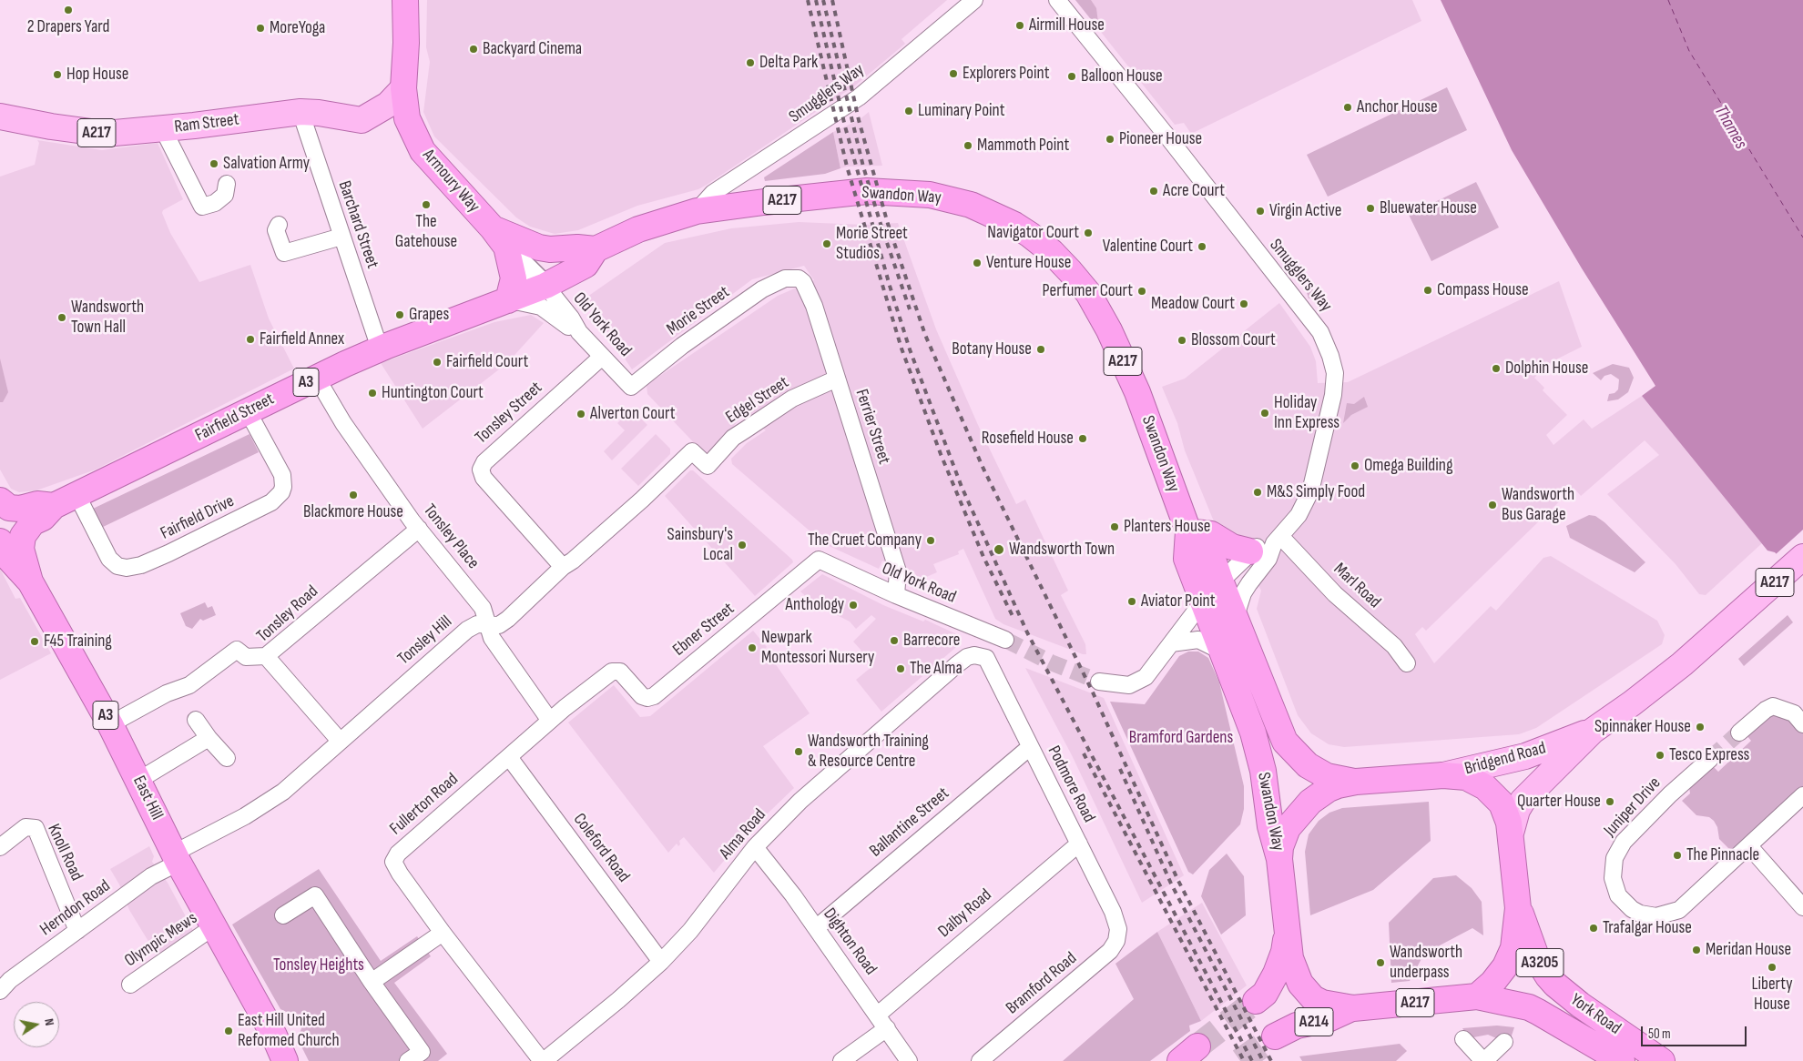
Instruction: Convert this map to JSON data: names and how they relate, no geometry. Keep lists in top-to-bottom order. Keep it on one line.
{"streets":{"highway":["A217","Armoury Way","Swandon Way","A3","Fairfield Street","East Hill","A3205","York Road","A214"],"main road":["Ram Street","Bridgend Road"],"street":["Smugglers Way","Barchard Street","Morie Street","Old York Road","Edgel Street","Tonsley Street","Ferrier Street","Fairfield Drive","Tonsley Place","Marl Road","Tonsley Road","Ebner Street","Tonsley Hill","Podmore Road","Fullerton Road","Juniper Drive","Ballantine Street","Alma Road","Coleford Road","Knoll Road","Herndon Road","Dalby Road","Olympic Mews","Dighton Road","Bramford Road"]},"crossings":[["Smugglers Way","A217"],["Smugglers Way","Swandon Way"],["Smugglers Way","Marl Road"],["Ram Street","Armoury Way"],["Ram Street","Barchard Street"],["A217","Swandon Way"],["A217","Bridgend Road"],["A217","York Road"],["A217","A214"],["Armoury Way","Swandon Way"],["Armoury Way","Old York Road"],["Armoury Way","Fairfield Street"],["Swandon Way","Old York Road"],["Swandon Way","Fairfield Street"],["Barchard Street","Fairfield Street"],["Morie Street","Old York Road"],["Morie Street","Ferrier Street"],["Old York Road","Tonsley Street"],["Old York Road","Fairfield Street"],["Old York Road","Ferrier Street"],["Old York Road","Ebner Street"],["A3","Fairfield Street"],["A3","East Hill"],["Edgel Street","Ferrier Street"],["Edgel Street","Tonsley Hill"],["Tonsley Street","Tonsley Hill"],["Fairfield Street","Fairfield Drive"],["Fairfield Street","Tonsley Place"],["Tonsley Place","Tonsley Road"],["Tonsley Place","Tonsley Hill"],["Tonsley Place","Fullerton Road"],["Tonsley Road","Tonsley Hill"],["Ebner Street","Fullerton Road"],["Tonsley Hill","East Hill"],["Tonsley Hill","Herndon Road"],["Podmore Road","Ballantine Street"],["Podmore Road","Alma Road"],["Podmore Road","Dalby Road"],["Podmore Road","Bramford Road"],["East Hill","Herndon Road"],["East Hill","Olympic Mews"],["Fullerton Road","Alma Road"],["Fullerton Road","Coleford Road"],["Ballantine Street","Dighton Road"],["Alma Road","Coleford Road"],["Alma Road","Dighton Road"],["Knoll Road","Herndon Road"],["Dalby Road","Dighton Road"]],"water":["Thames"],"parks":["Bramford Gardens","Tonsley Heights"],"places":["2 Drapers Yard","Airmill House","MoreYoga","Backyard Cinema","Delta Park","Explorers Point","Hop House","Balloon House","Anchor House","Luminary Point","Pioneer House","Mammoth Point","Salvation Army","Acre Court","The Gatehouse","Bluewater House","Virgin Active","Navigator Court","Morie Street Studios","Valentine Court","Venture House","Compass House","Perfumer Court","Meadow Court","Grapes","Wandsworth Town Hall","Fairfield Annex","Blossom Court","Botany House","Fairfield Court","Dolphin House","Huntington Court","Holiday Inn Express","Alverton Court","Rosefield House","Omega Building","M&S Simply Food","Blackmore House","Wandsworth Bus Garage","Planters House","The Cruet Company","Sainsbury's Local","Wandsworth Town","Aviator Point","Anthology","Barrecore","F45 Training","Newpark Montessori Nursery","The Alma","Spinnaker House","Wandsworth Training & Resource Centre","Tesco Express","Quarter House","The Pinnacle","Trafalgar House","Meridan House","Wandsworth underpass","Liberty House","East Hill United Reformed Church"],"scale_bar":"50 m","north":"right"}
